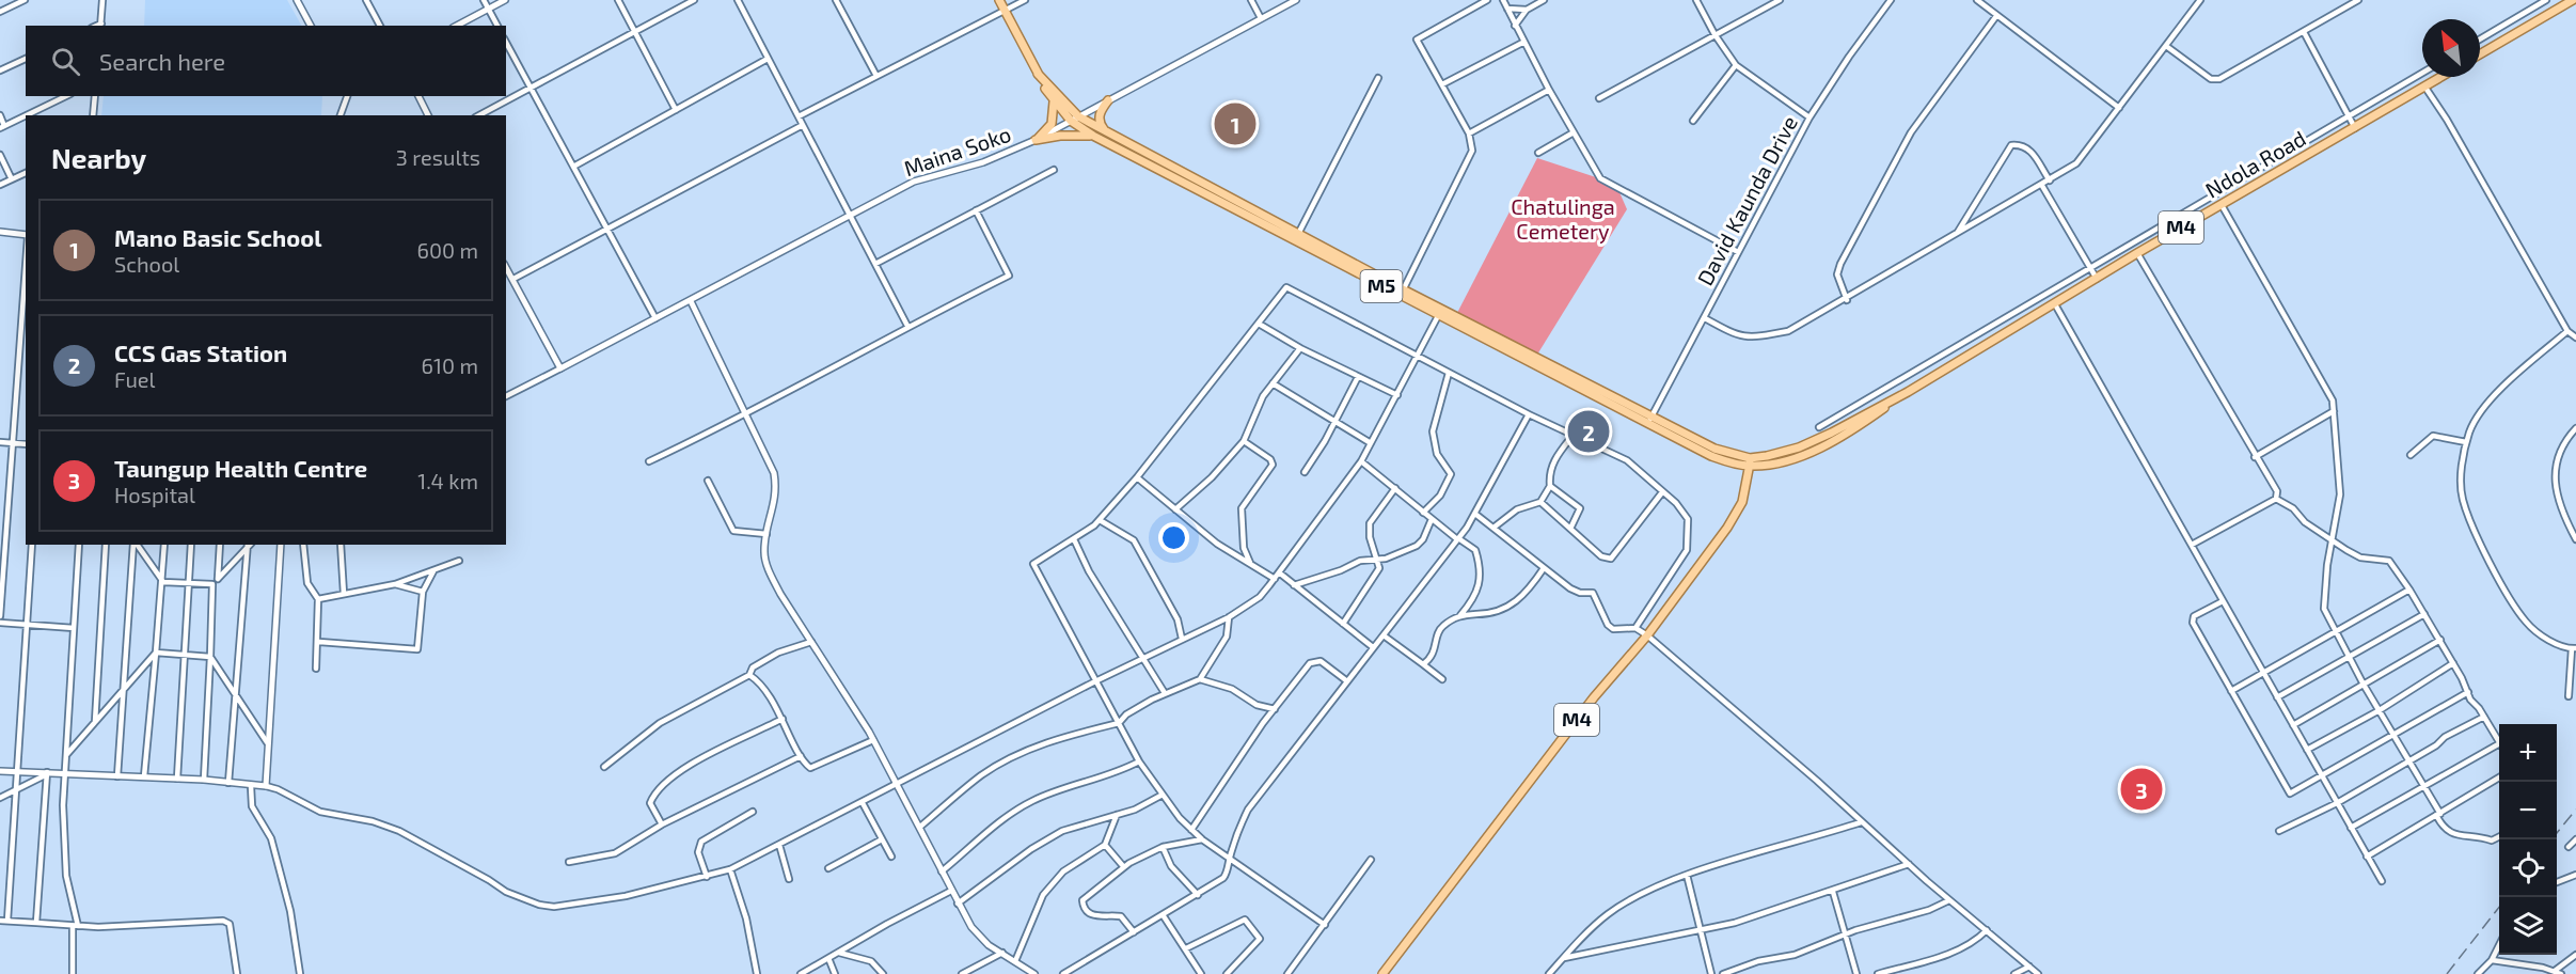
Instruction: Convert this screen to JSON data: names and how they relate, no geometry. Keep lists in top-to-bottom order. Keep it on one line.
{"streets":{"main road":["Ndola Road","M4","M5"],"street":["Maina Soko","David Kaunda Drive"]},"crossings":[["Maina Soko","M5"],["Ndola Road","M4"],["Ndola Road","M5"],["David Kaunda Drive","M5"],["M4","M5"]],"parks":["Chatulinga Cemetery"],"north":"top left","page":{"search":"Search here","pins":["1","2","3"],"heading":["Nearby","3 results"],"list":[{"mark":"1","name":"Mano Basic School","note":"School","value":"600 m"},{"mark":"2","name":"CCS Gas Station","note":"Fuel","value":"610 m"},{"mark":"3","name":"Taungup Health Centre","note":"Hospital","value":"1.4 km"}],"map_buttons":["+","−"]}}
